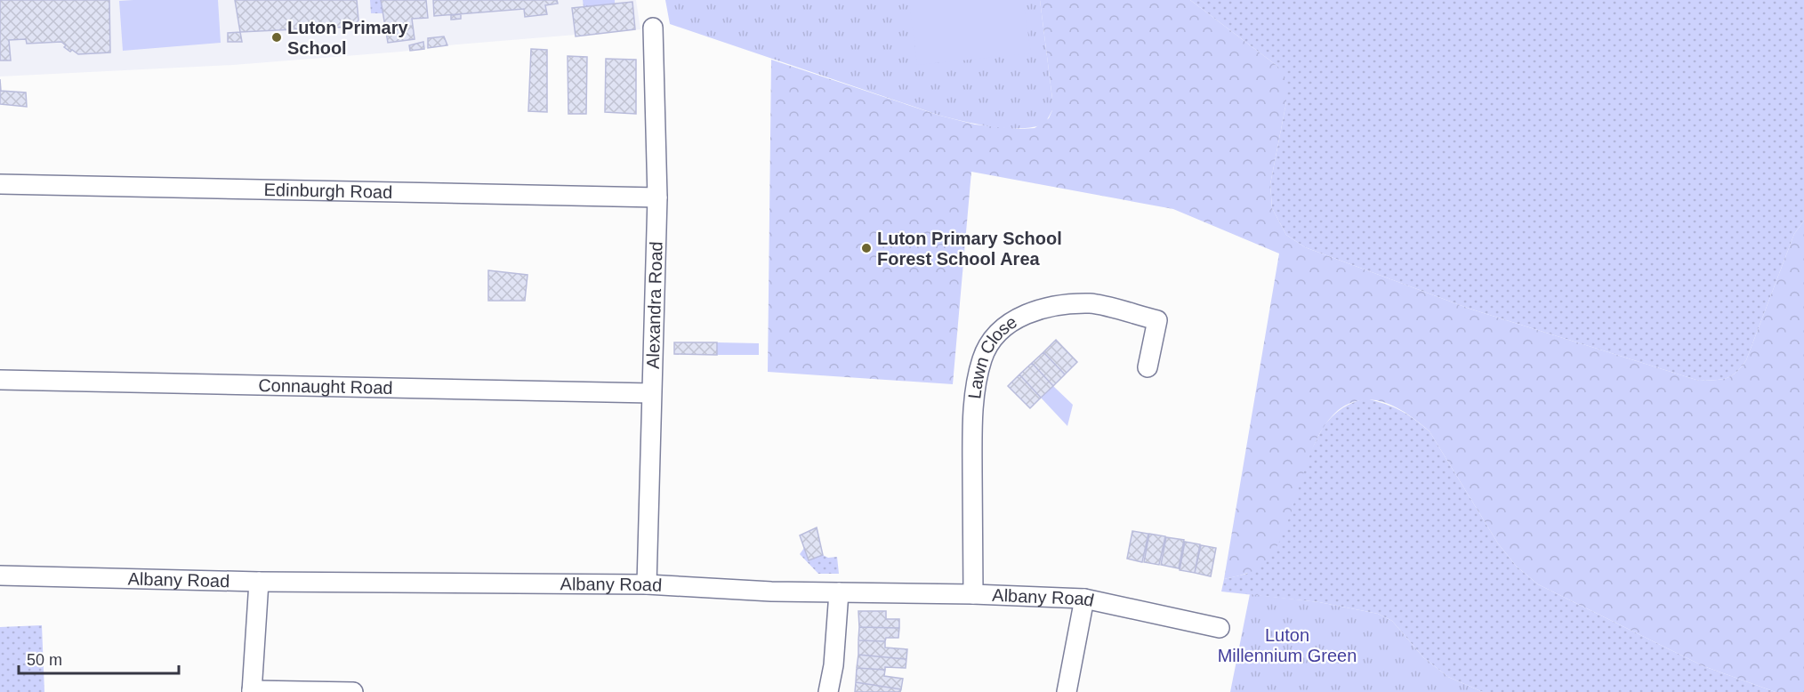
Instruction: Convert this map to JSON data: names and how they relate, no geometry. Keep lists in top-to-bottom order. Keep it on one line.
{"streets":{"street":["Edinburgh Road","Alexandra Road","Lawn Close","Connaught Road","Albany Road"]},"crossings":[["Edinburgh Road","Alexandra Road"],["Alexandra Road","Connaught Road"],["Alexandra Road","Albany Road"],["Lawn Close","Albany Road"]],"parks":["Luton Millennium Green"],"places":["Luton Primary School","Luton Primary School Forest School Area"],"scale_bar":"50 m"}
